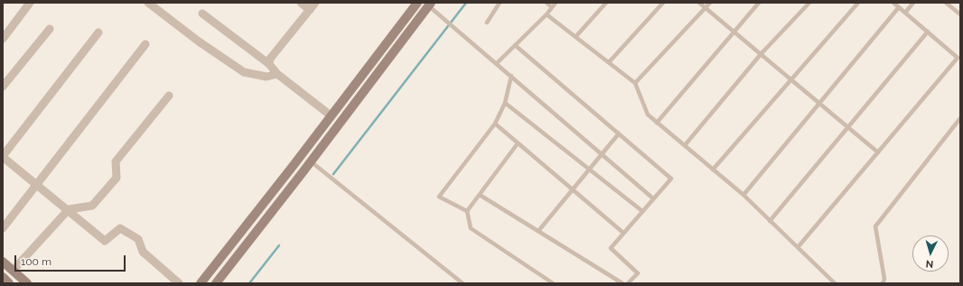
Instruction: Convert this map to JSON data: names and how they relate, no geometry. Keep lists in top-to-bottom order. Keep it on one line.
{"scale_bar":"100 m","north":"bottom"}
